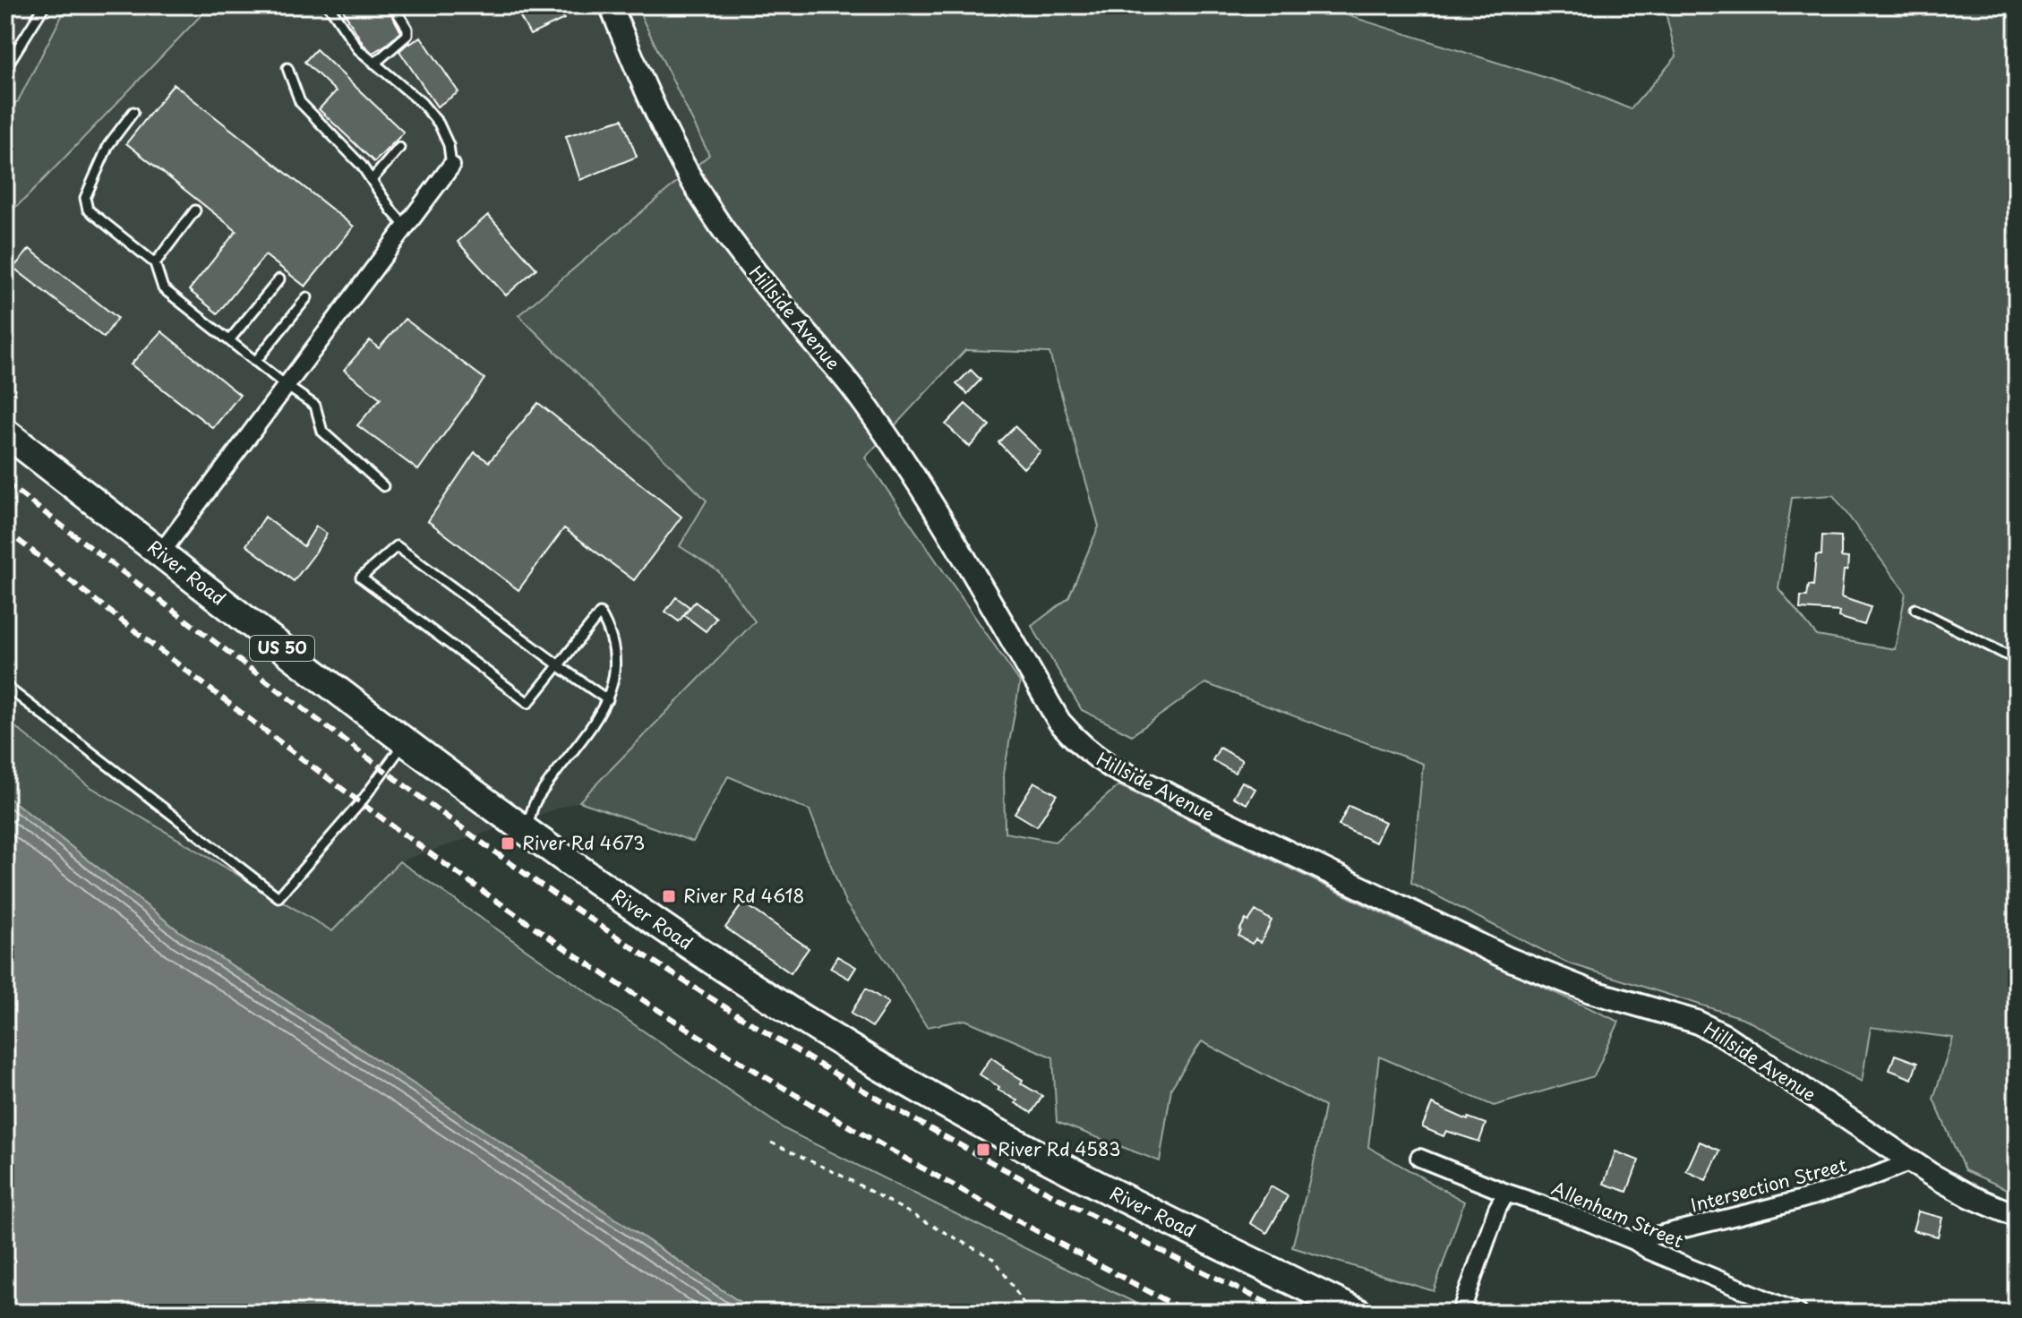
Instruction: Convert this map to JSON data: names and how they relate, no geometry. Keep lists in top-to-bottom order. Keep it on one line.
{"streets":{"main road":["River Road","US 50"],"street":["Hillside Avenue","Intersection Street","Allenham Street"]},"crossings":[["Hillside Avenue","Intersection Street"],["Intersection Street","Allenham Street"]],"places":{"transit":["River Rd 4673","River Rd 4618","River Rd 4583"]}}
